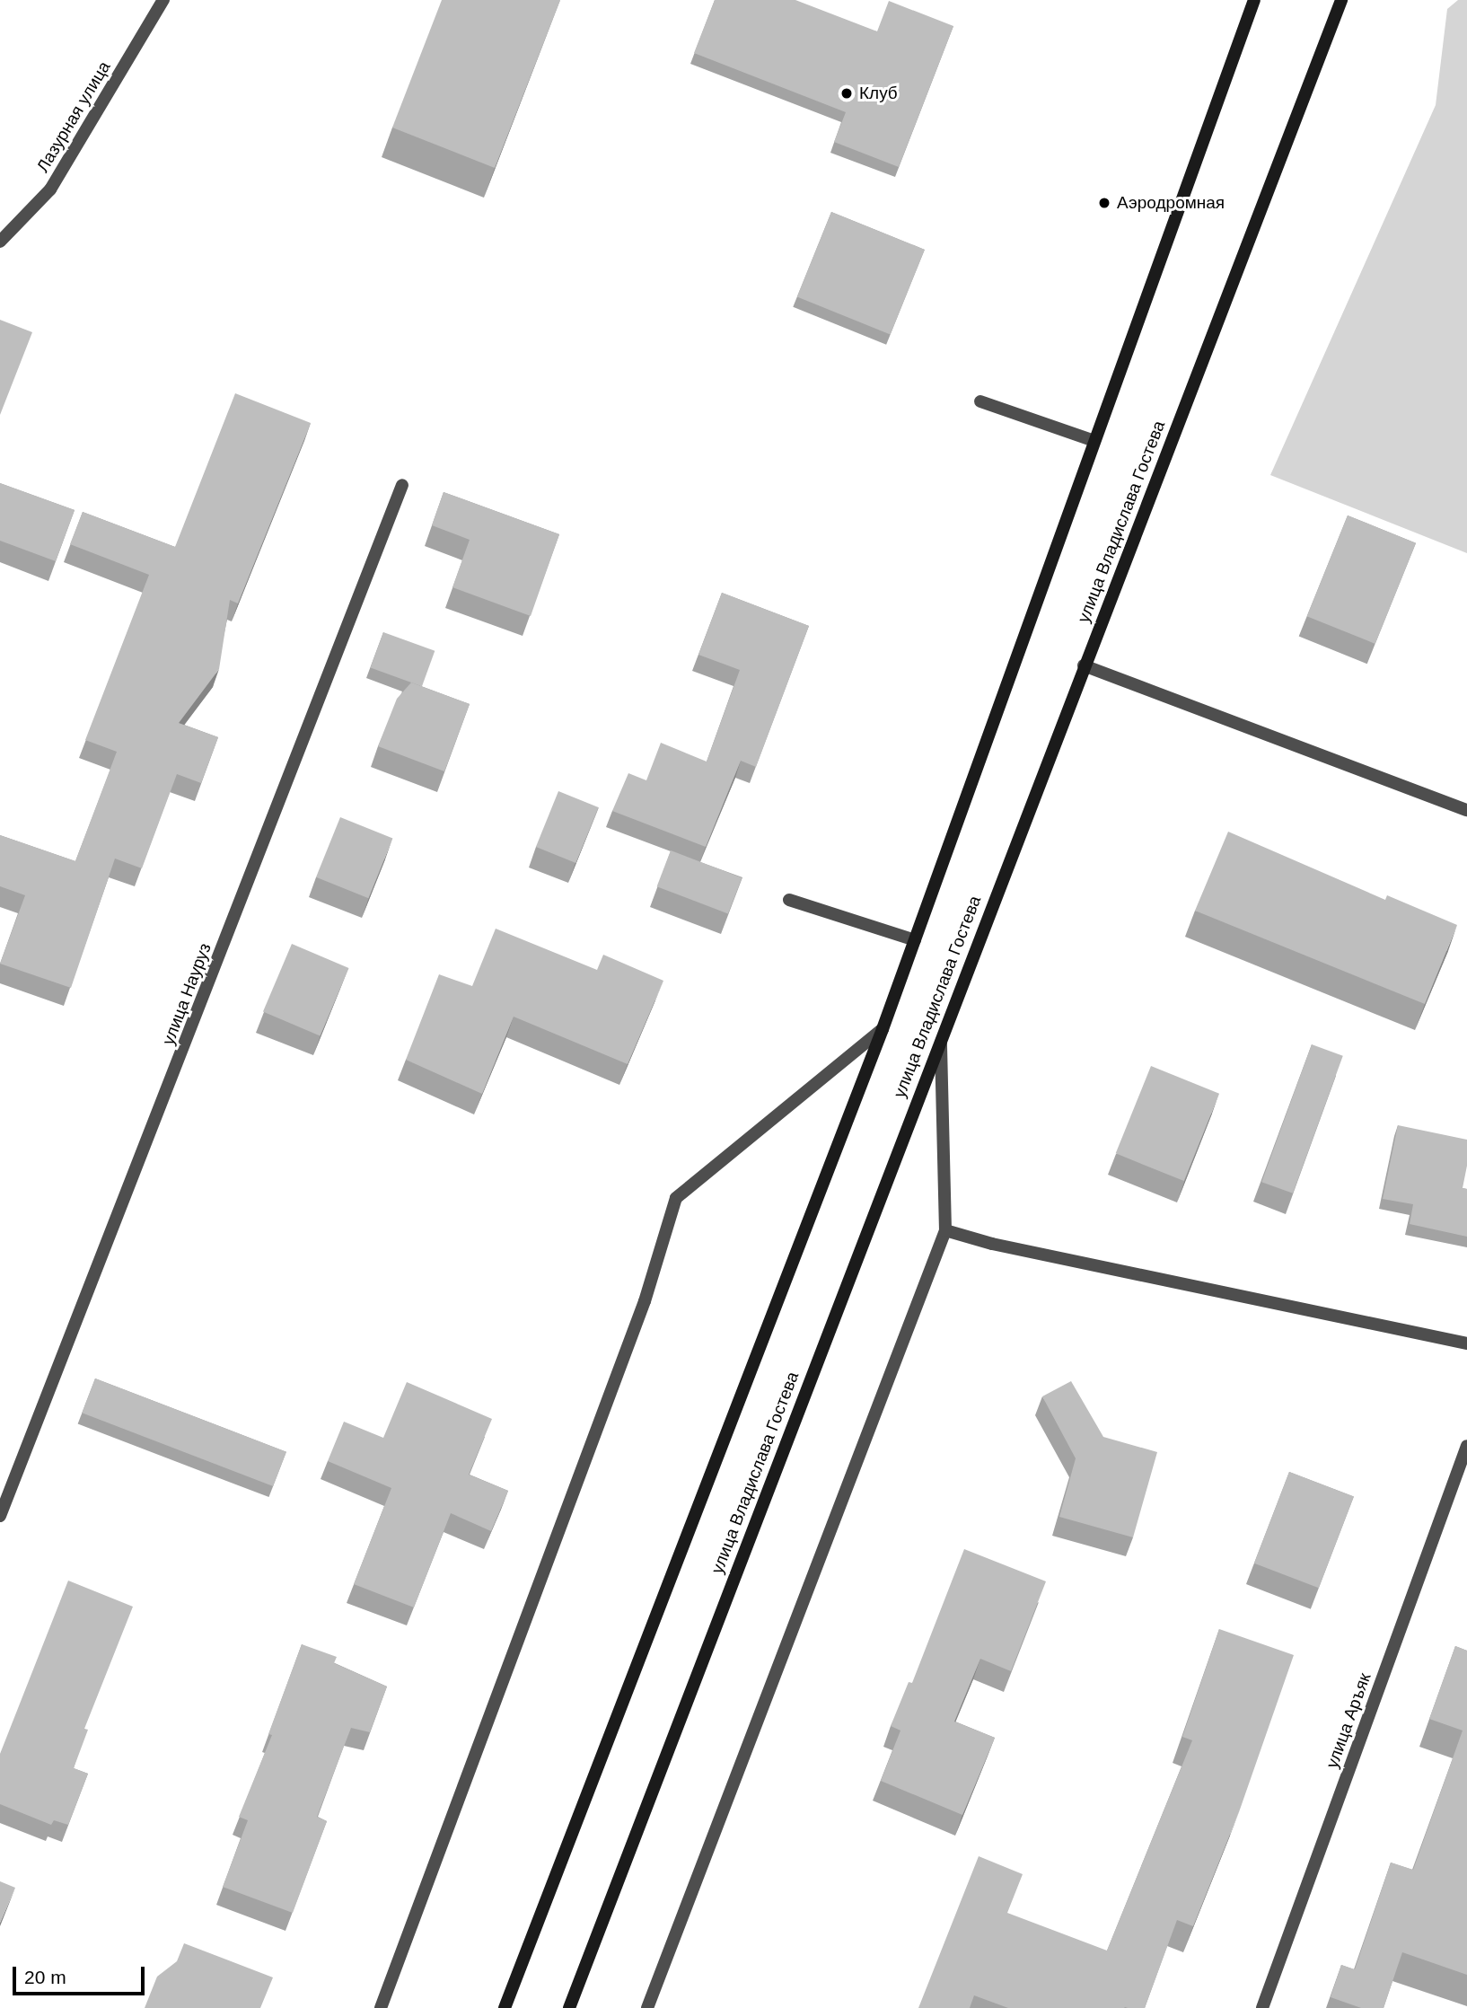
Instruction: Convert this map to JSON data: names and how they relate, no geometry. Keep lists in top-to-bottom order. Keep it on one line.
{"streets":{"main road":["улица Владислава Гостева"],"street":["Лазурная улица","улица Науруз","улица Аръяк"]},"places":["Клуб","Аэродромная"],"scale_bar":"20 m"}
